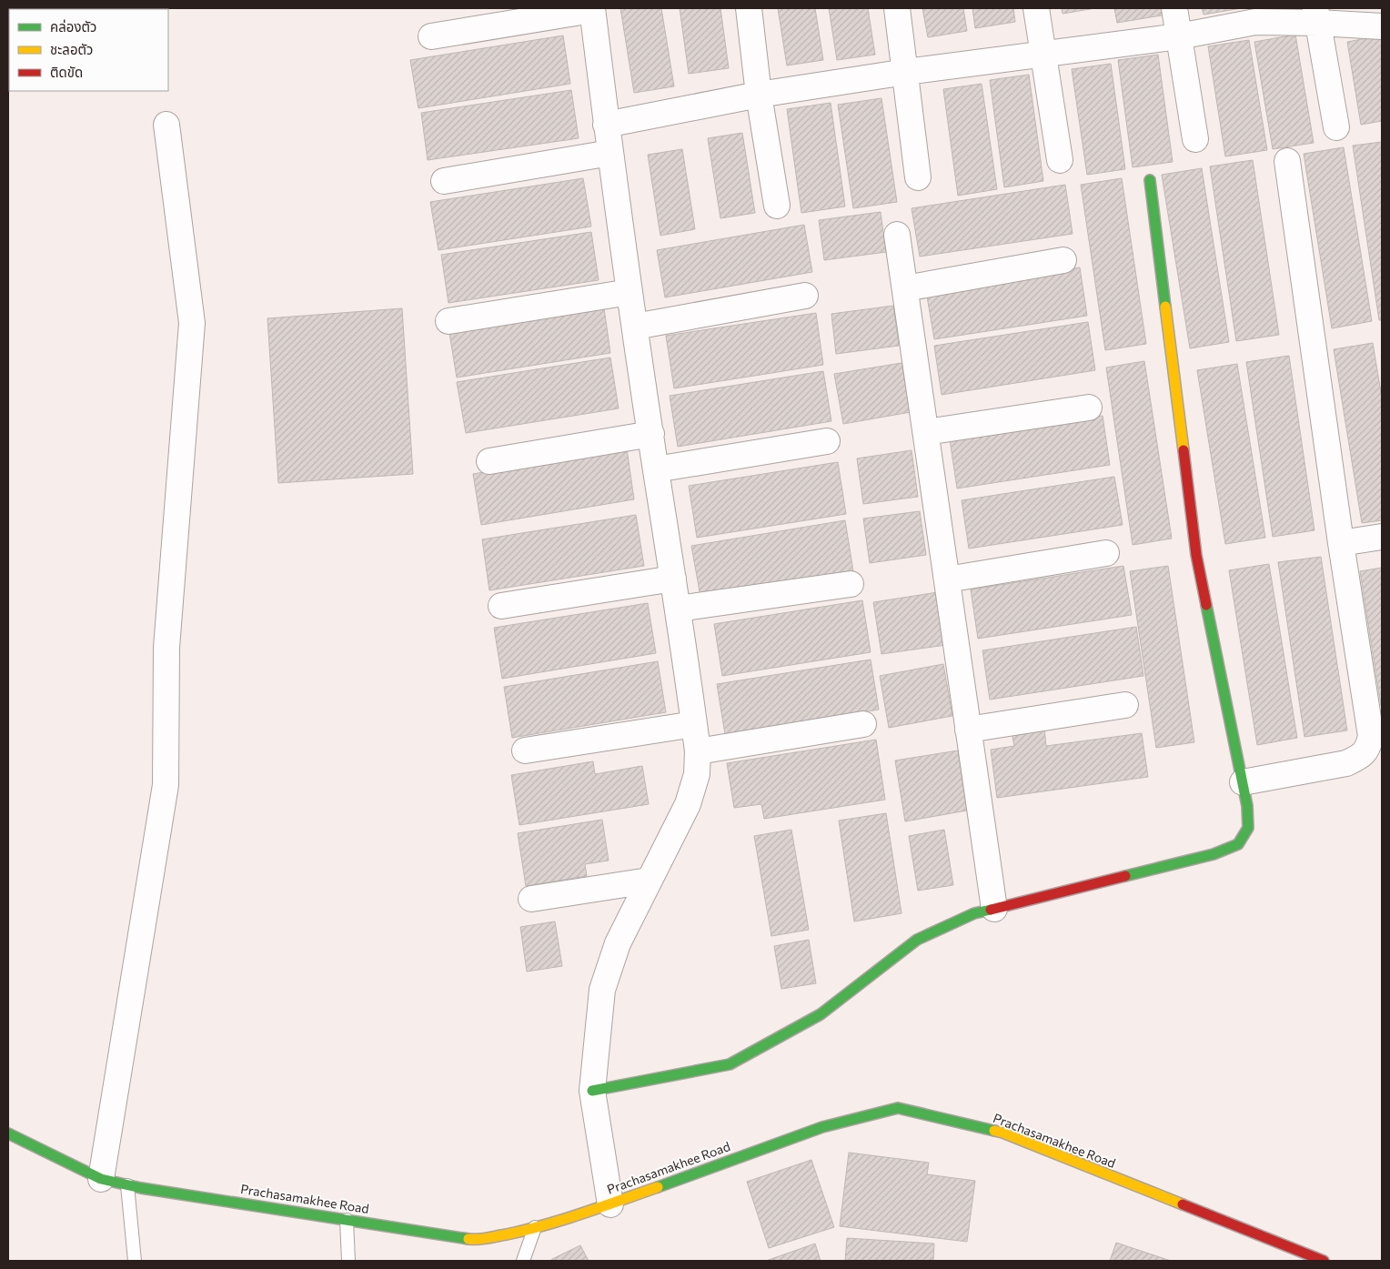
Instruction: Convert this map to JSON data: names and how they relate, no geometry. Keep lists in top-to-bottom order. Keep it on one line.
{"streets":{"street":["Prachasamakhee Road"]},"legend":["คล่องตัว","ชะลอตัว","ติดขัด"]}
